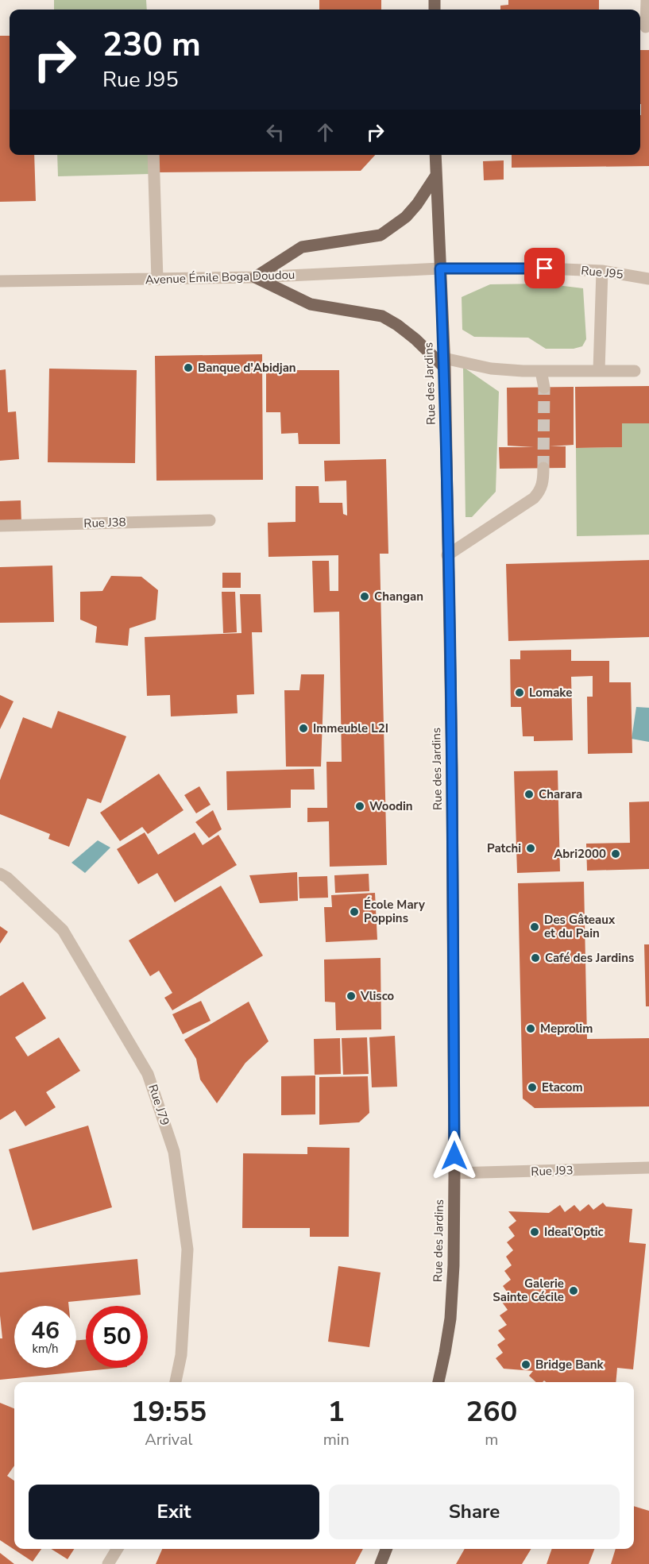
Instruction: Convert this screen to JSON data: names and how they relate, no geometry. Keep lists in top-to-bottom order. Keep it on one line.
{"streets":{"main road":["Rue des Jardins"],"street":["Rue J95","Avenue Émile Boga Doudou","Rue J38","Rue J79","Rue J93"]},"crossings":[["Rue J95","Avenue Émile Boga Doudou"],["Rue J95","Rue des Jardins"],["Avenue Émile Boga Doudou","Rue des Jardins"],["Rue des Jardins","Rue J93"]],"places":["Banque d'Abidjan","Changan","Lomake","Immeuble L2I","Charara","Woodin","Patchi","Abri2000","École Mary Poppins","Des Gâteaux et du Pain","Café des Jardins","Vlisco","Meprolim","Etacom","Ideal’Optic","Galerie Sainte Cécile","Bridge Bank"],"page":{"turn":["230 m","Rue J95"],"speed":"46 km/h","limit":"50","eta":["19:55","Arrival","1","min","260","m"],"buttons":["Exit","Share"]}}
